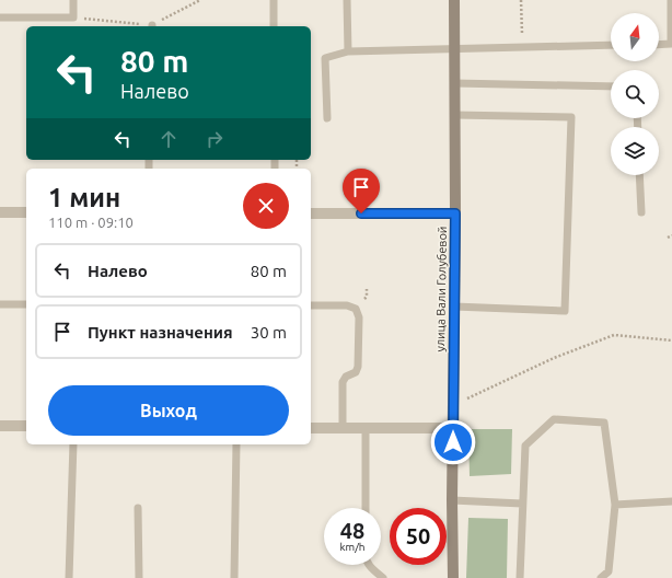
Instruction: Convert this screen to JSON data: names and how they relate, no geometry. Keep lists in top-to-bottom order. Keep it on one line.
{"streets":{"main road":["улица Вали Голубевой"]},"north":"top","page":{"turn":["80 m","Налево"],"heading":["1 мин","110 m · 09:10"],"list":[{"name":"Налево","value":"80 m"},{"name":"Пункт назначения","value":"30 m"}],"buttons":"Выход","speed":"48 km/h","limit":"50"}}
